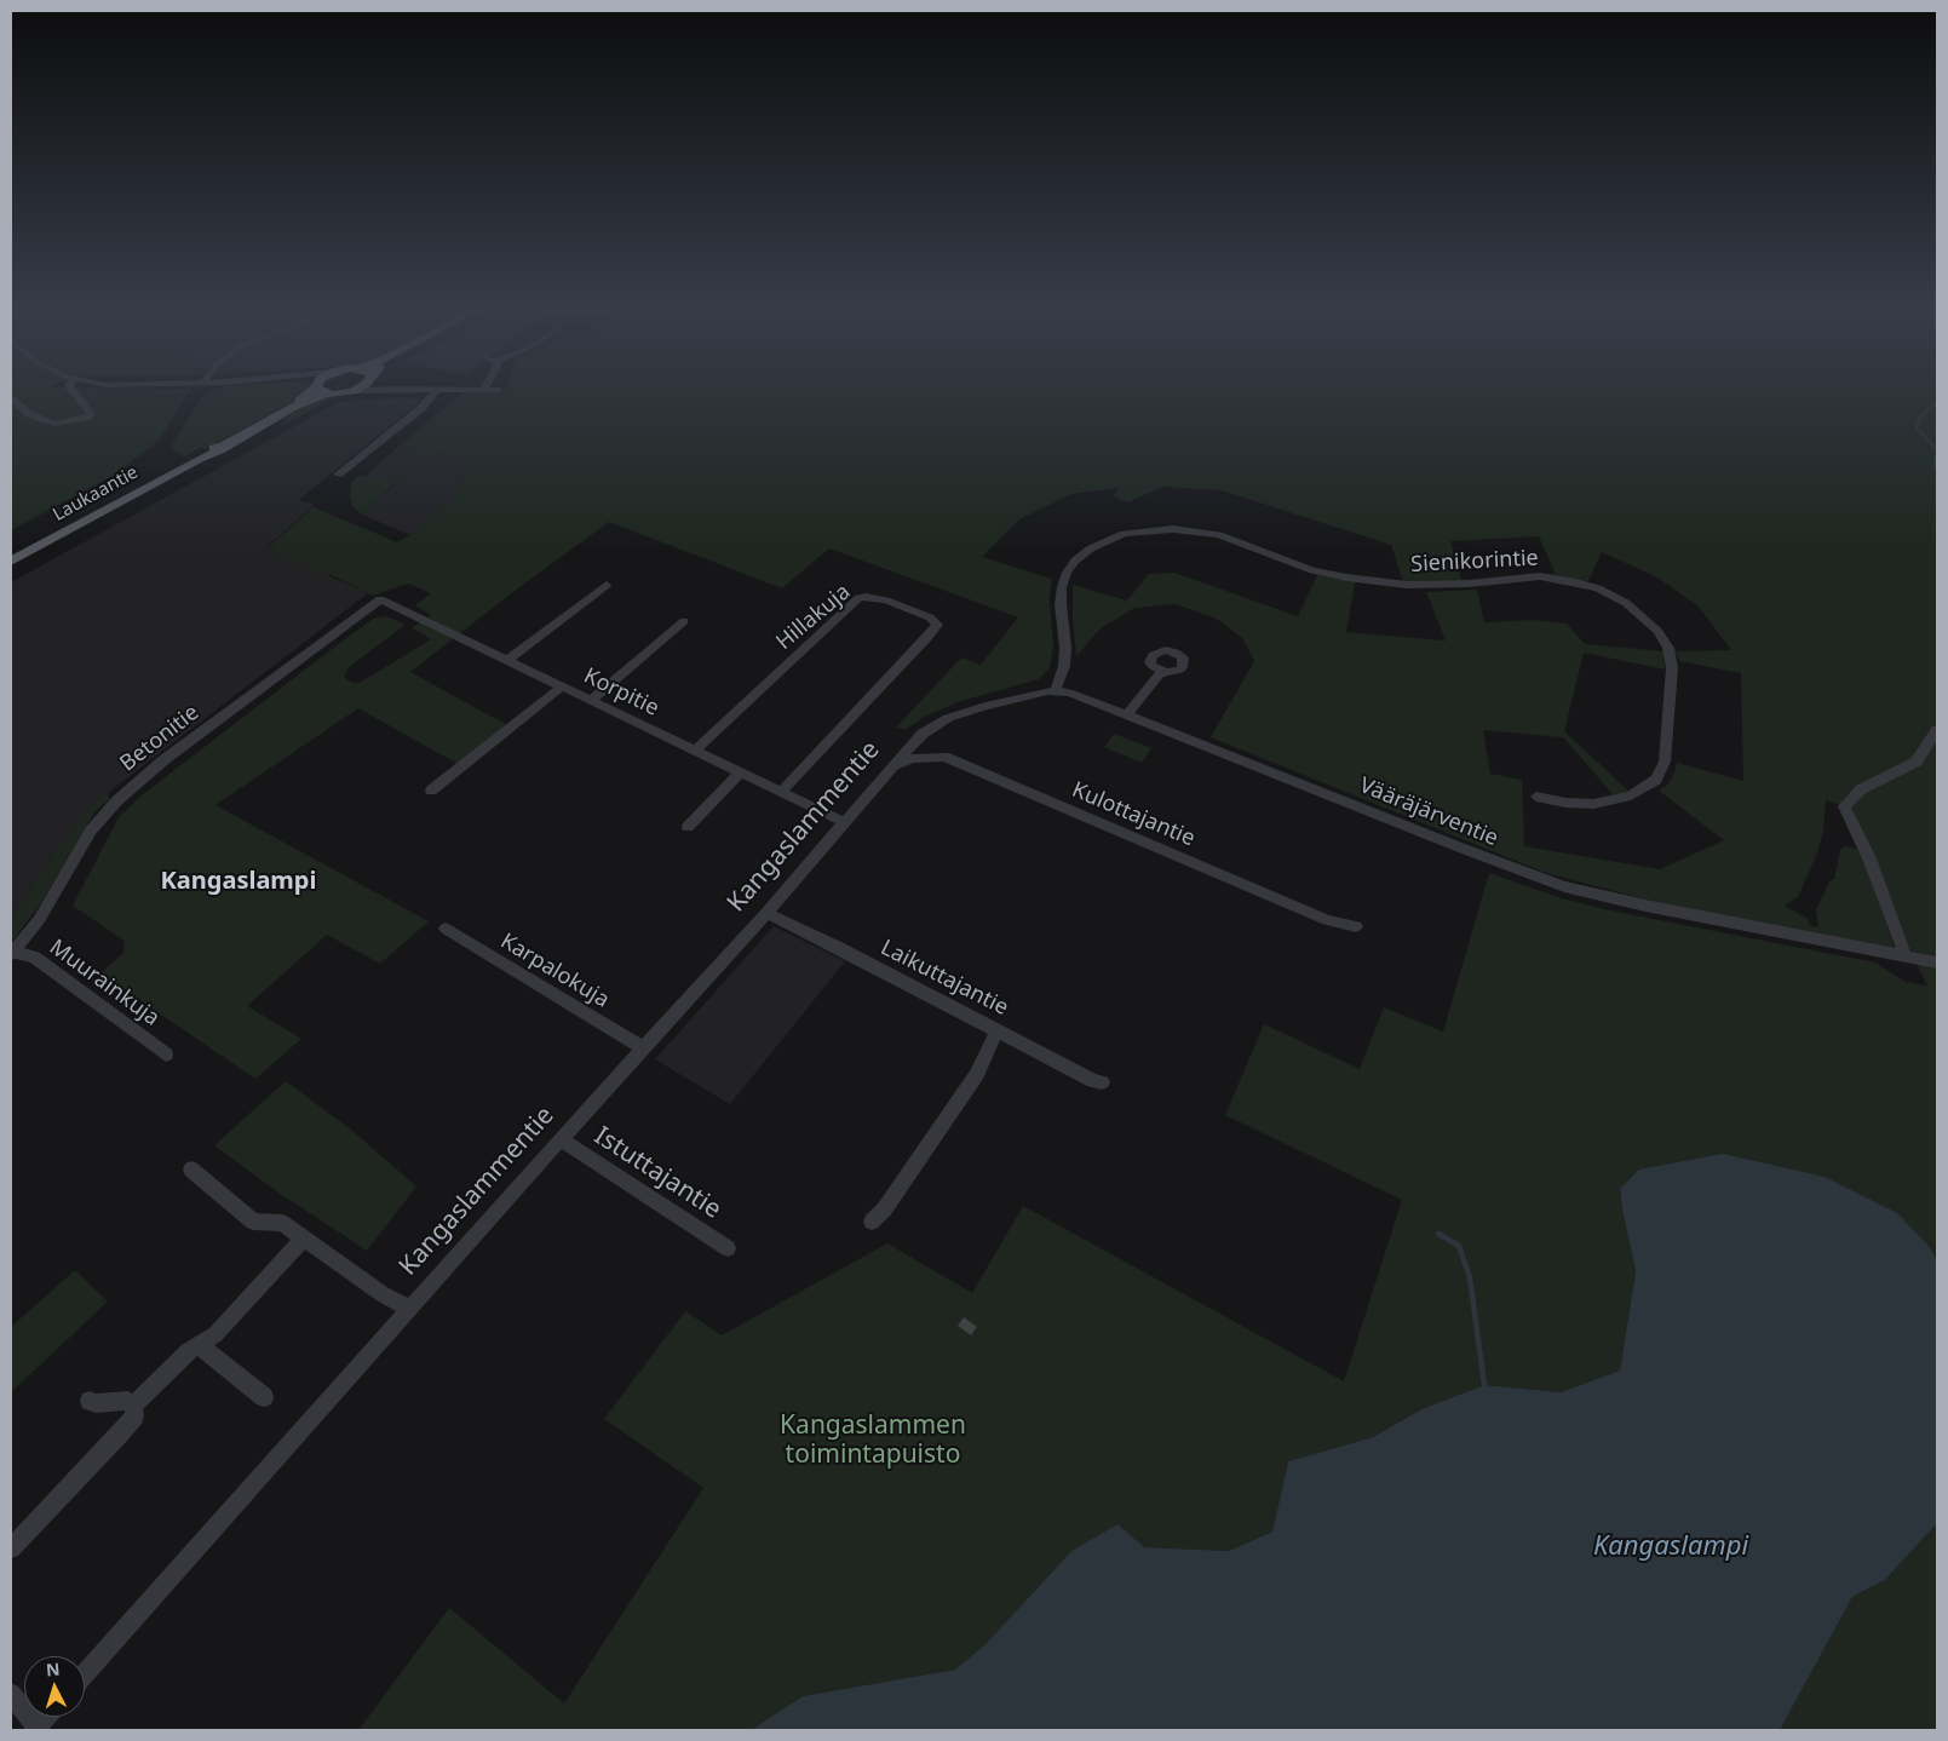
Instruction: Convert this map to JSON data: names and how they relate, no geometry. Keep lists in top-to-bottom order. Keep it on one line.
{"streets":{"main road":["Laukaantie"],"street":["Sienikorintie","Hillakuja","Korpitie","Betonitie","Vääräjärventie","Kulottajantie","Kangaslammentie","Karpalokuja","Laikuttajantie","Muurainkuja","Istuttajantie"]},"crossings":[["Sienikorintie","Vääräjärventie"],["Hillakuja","Korpitie"],["Korpitie","Betonitie"],["Korpitie","Kangaslammentie"],["Betonitie","Muurainkuja"],["Vääräjärventie","Kangaslammentie"],["Kulottajantie","Kangaslammentie"],["Kangaslammentie","Karpalokuja"],["Kangaslammentie","Laikuttajantie"],["Kangaslammentie","Istuttajantie"]],"districts":["Kangaslampi"],"water":["Kangaslampi"],"parks":["Kangaslammen toimintapuisto"],"north":"top"}
